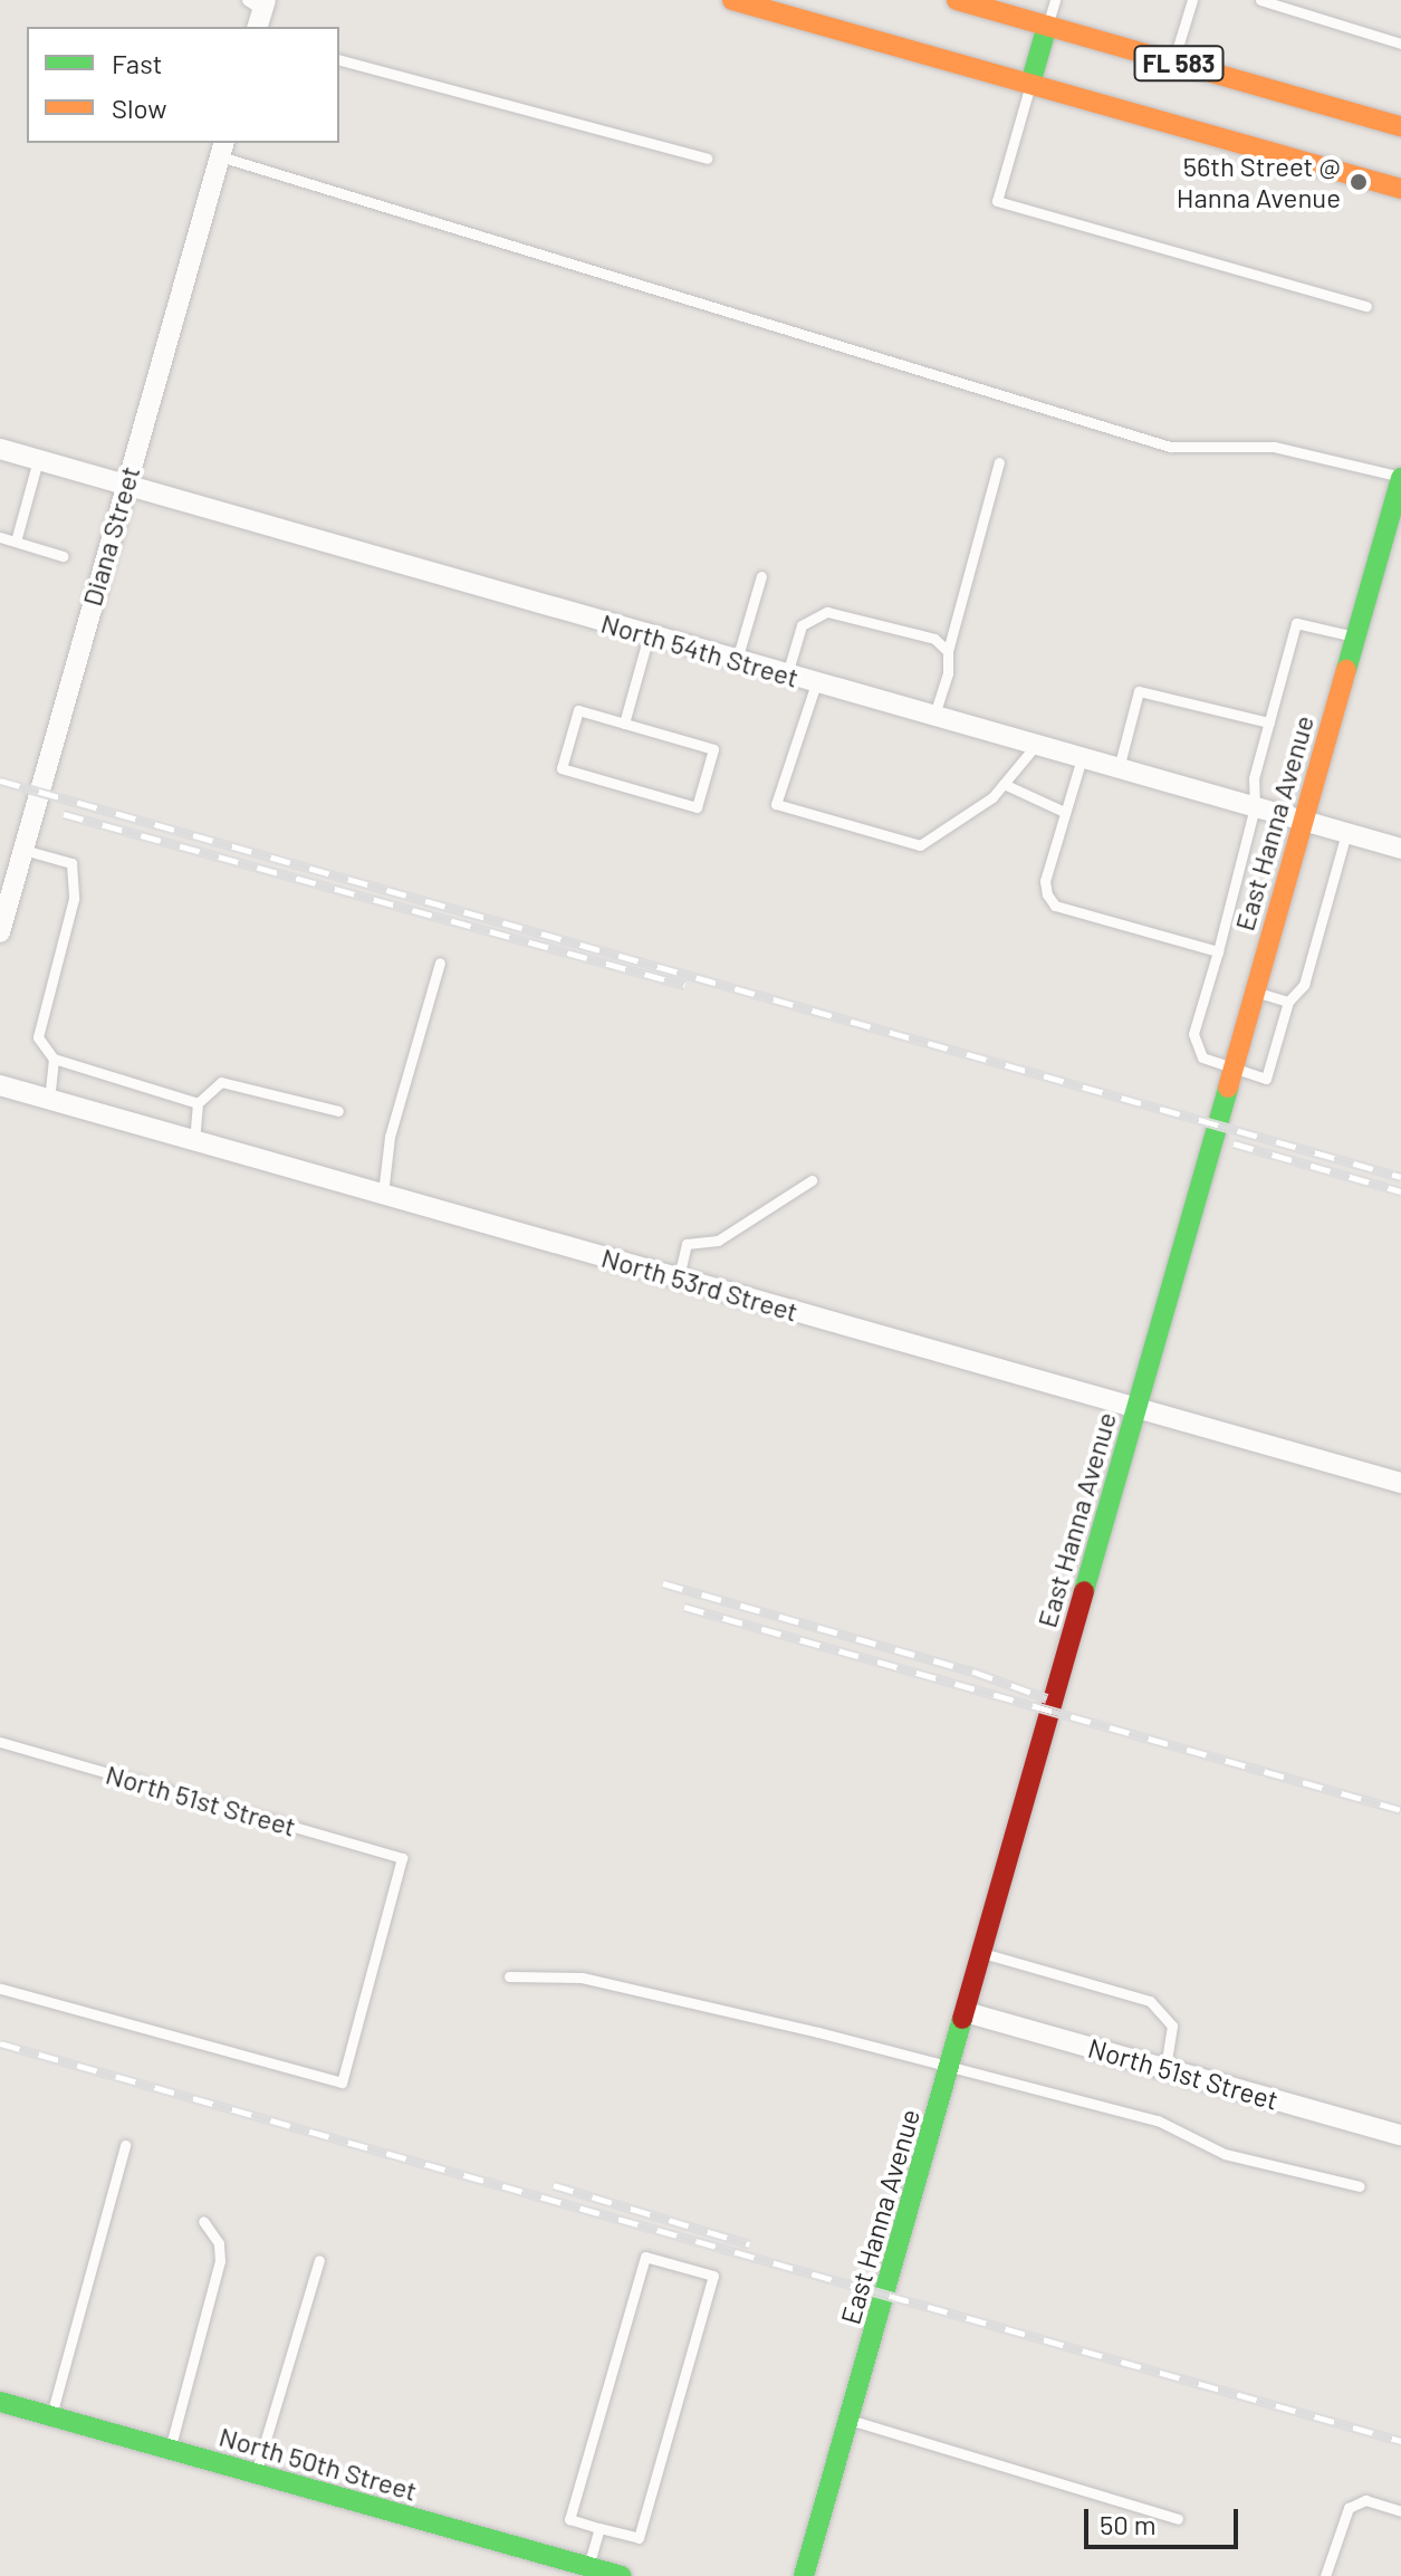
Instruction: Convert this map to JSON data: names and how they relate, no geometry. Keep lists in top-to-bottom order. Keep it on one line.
{"streets":{"street":["FL 583","Diana Street","North 54th Street","East Hanna Avenue","North 53rd Street","North 51st Street","North 50th Street"]},"crossings":[["Diana Street","North 54th Street"],["North 54th Street","East Hanna Avenue"],["East Hanna Avenue","North 53rd Street"],["East Hanna Avenue","North 51st Street"]],"places":["56th Street @ Hanna Avenue"],"legend":["Fast","Slow"],"scale_bar":"50 m"}
